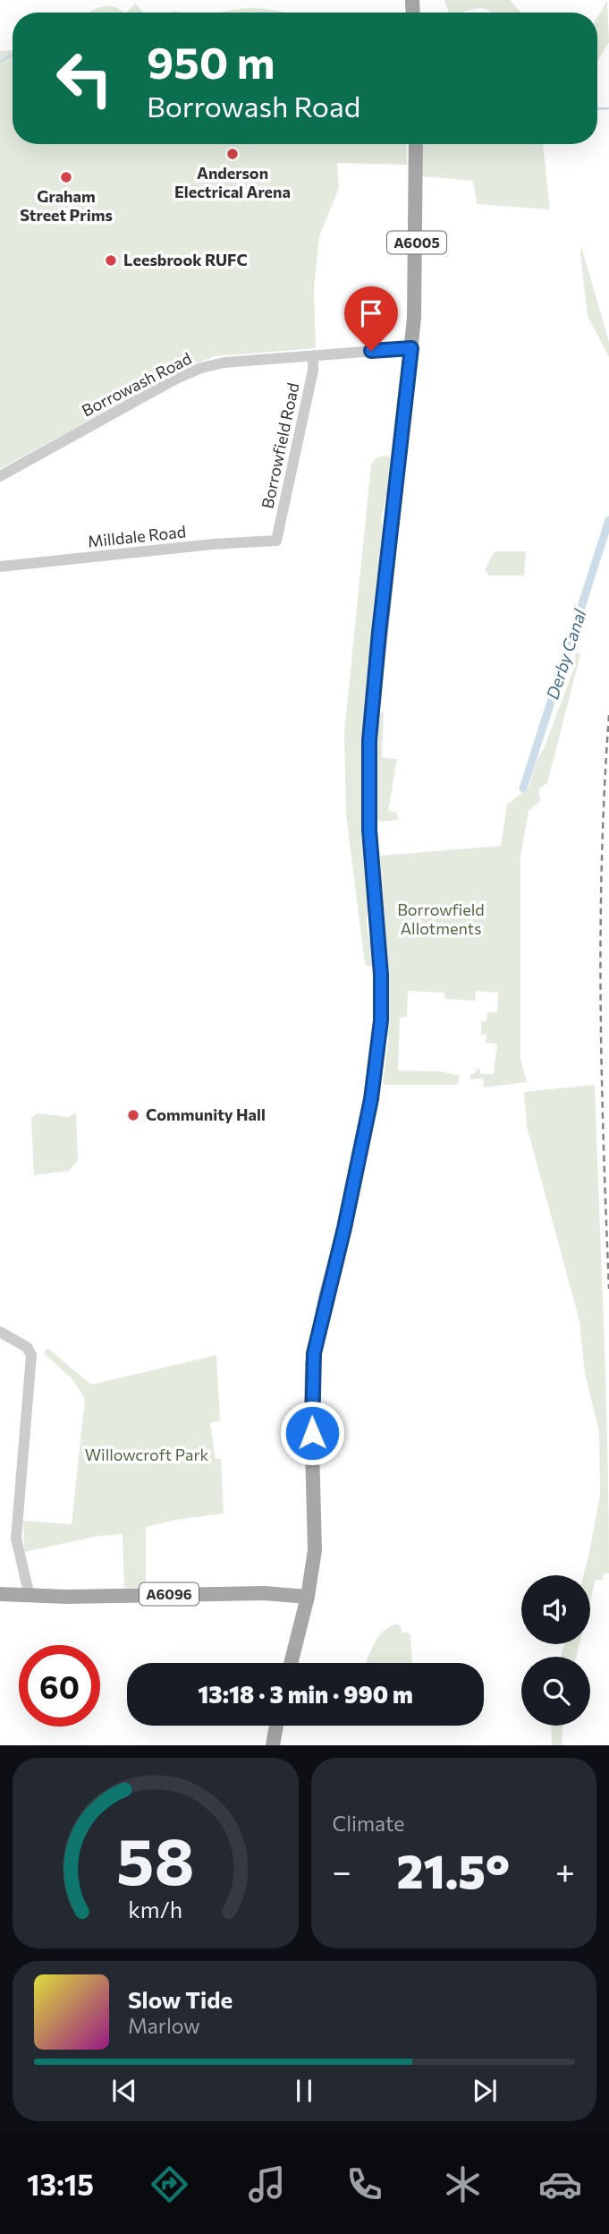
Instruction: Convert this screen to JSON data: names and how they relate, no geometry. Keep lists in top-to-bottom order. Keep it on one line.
{"streets":{"main road":["A6005","A6096"],"street":["Borrowash Road","Borrowfield Road","Milldale Road"]},"crossings":[["A6005","Borrowash Road"],["A6005","A6096"],["Borrowash Road","Borrowfield Road"],["Borrowfield Road","Milldale Road"]],"water":["Derby Canal"],"parks":["Borrowfield Allotments","Willowcroft Park"],"places":["Anderson Electrical Arena","Graham Street Prims","Leesbrook RUFC","Community Hall"],"page":{"turn":["950 m","Borrowash Road"],"limit":"60","trip":"13:18 · 3 min · 990 m","tile":"Climate","heat":["−","21.5°","+"],"song":["Slow Tide","Marlow"],"tabs":"13:15","gauge":["58","km/h"]}}
